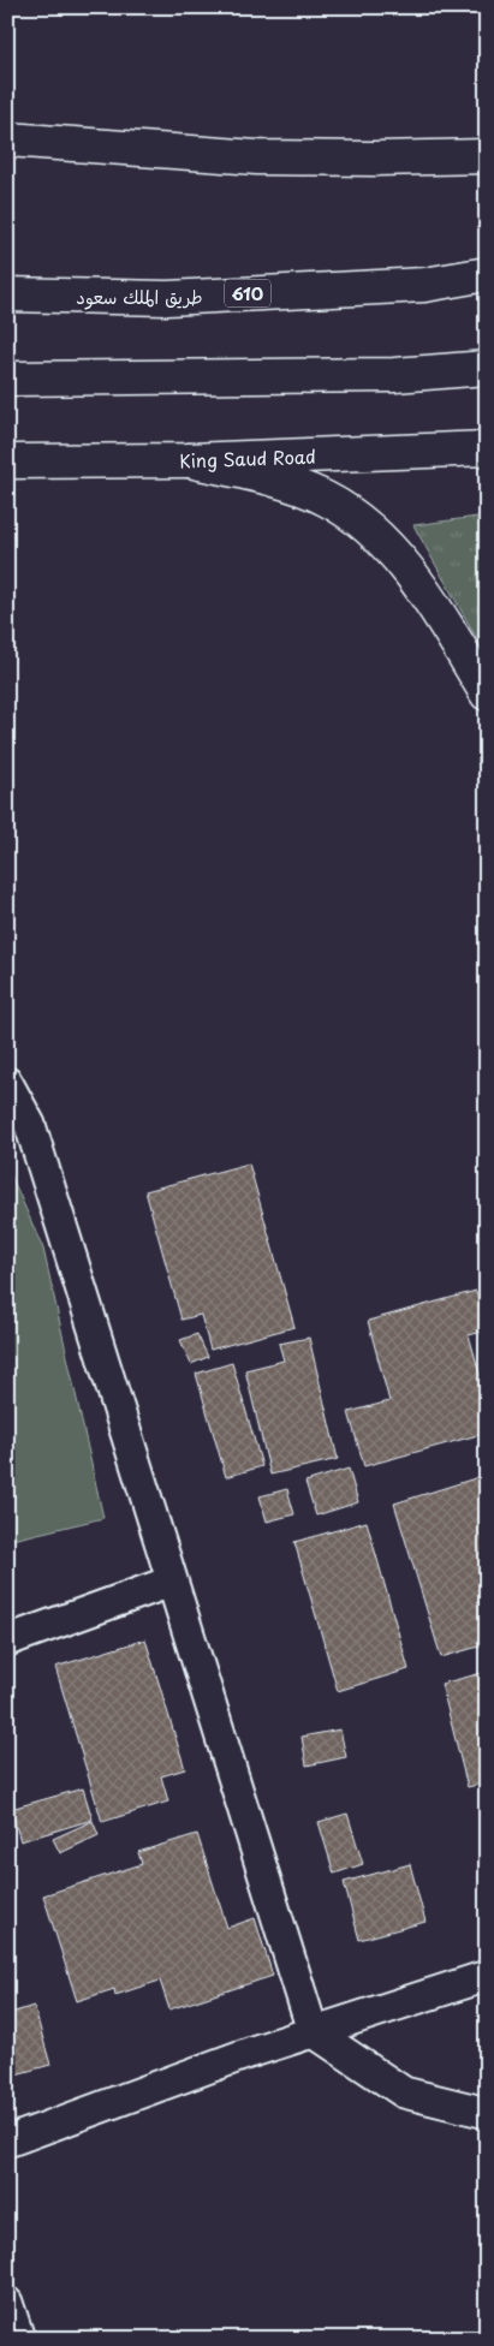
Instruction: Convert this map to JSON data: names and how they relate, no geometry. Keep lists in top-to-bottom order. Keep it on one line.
{"streets":{"main road":["610","طريق الملك سعود","King Saud Road"]}}
